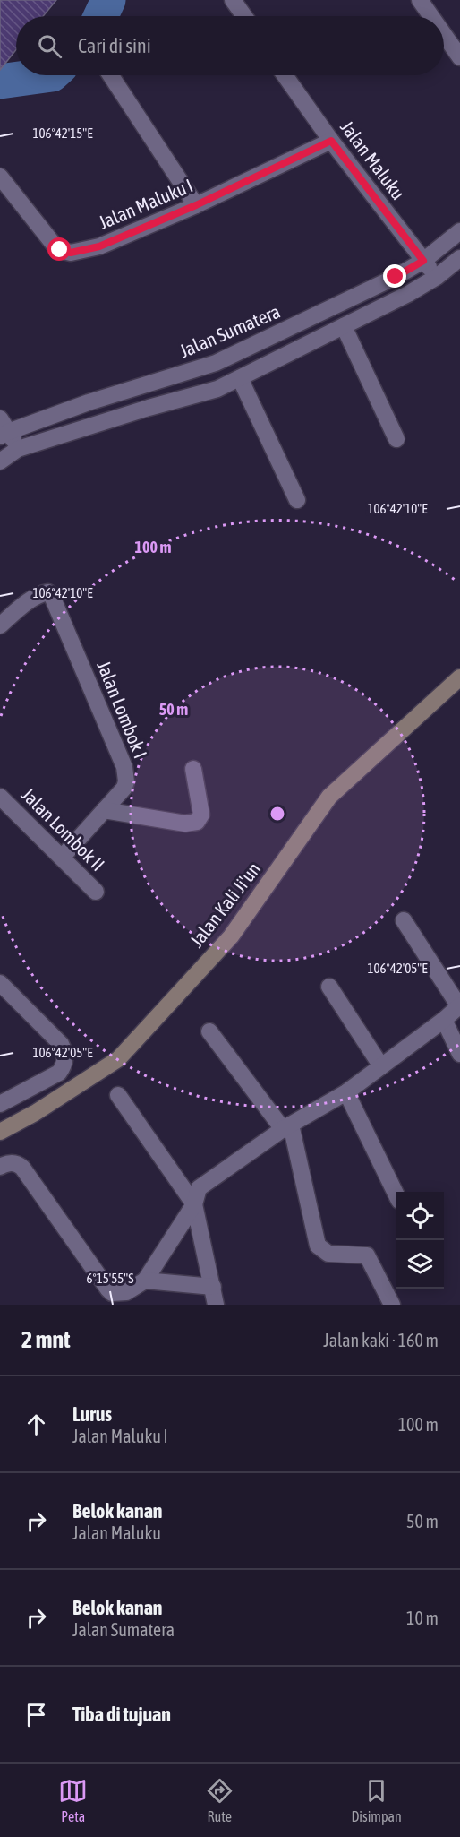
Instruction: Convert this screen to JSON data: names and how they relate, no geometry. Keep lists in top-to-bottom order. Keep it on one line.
{"streets":{"street":["Jalan Maluku","Jalan Maluku I","Jalan Sumatera","Jalan Lombok I","Jalan Lombok II","Jalan Kali Ji'un"]},"crossings":[["Jalan Maluku","Jalan Maluku I"],["Jalan Maluku","Jalan Sumatera"],["Jalan Lombok I","Jalan Lombok II"]],"page":{"search":"Cari di sini","heading":["2 mnt","Jalan kaki · 160 m"],"list":[["Lurus","Jalan Maluku I","100 m"],["Belok kanan","Jalan Maluku","50 m"],["Belok kanan","Jalan Sumatera","10 m"],"Tiba di tujuan"],"nav":["Peta","Rute","Disimpan"]},"coordinates":["106°42'15\"E","106°42'10\"E","106°42'05\"E","6°15'55\"S"],"rings":["100 m","50 m"]}
